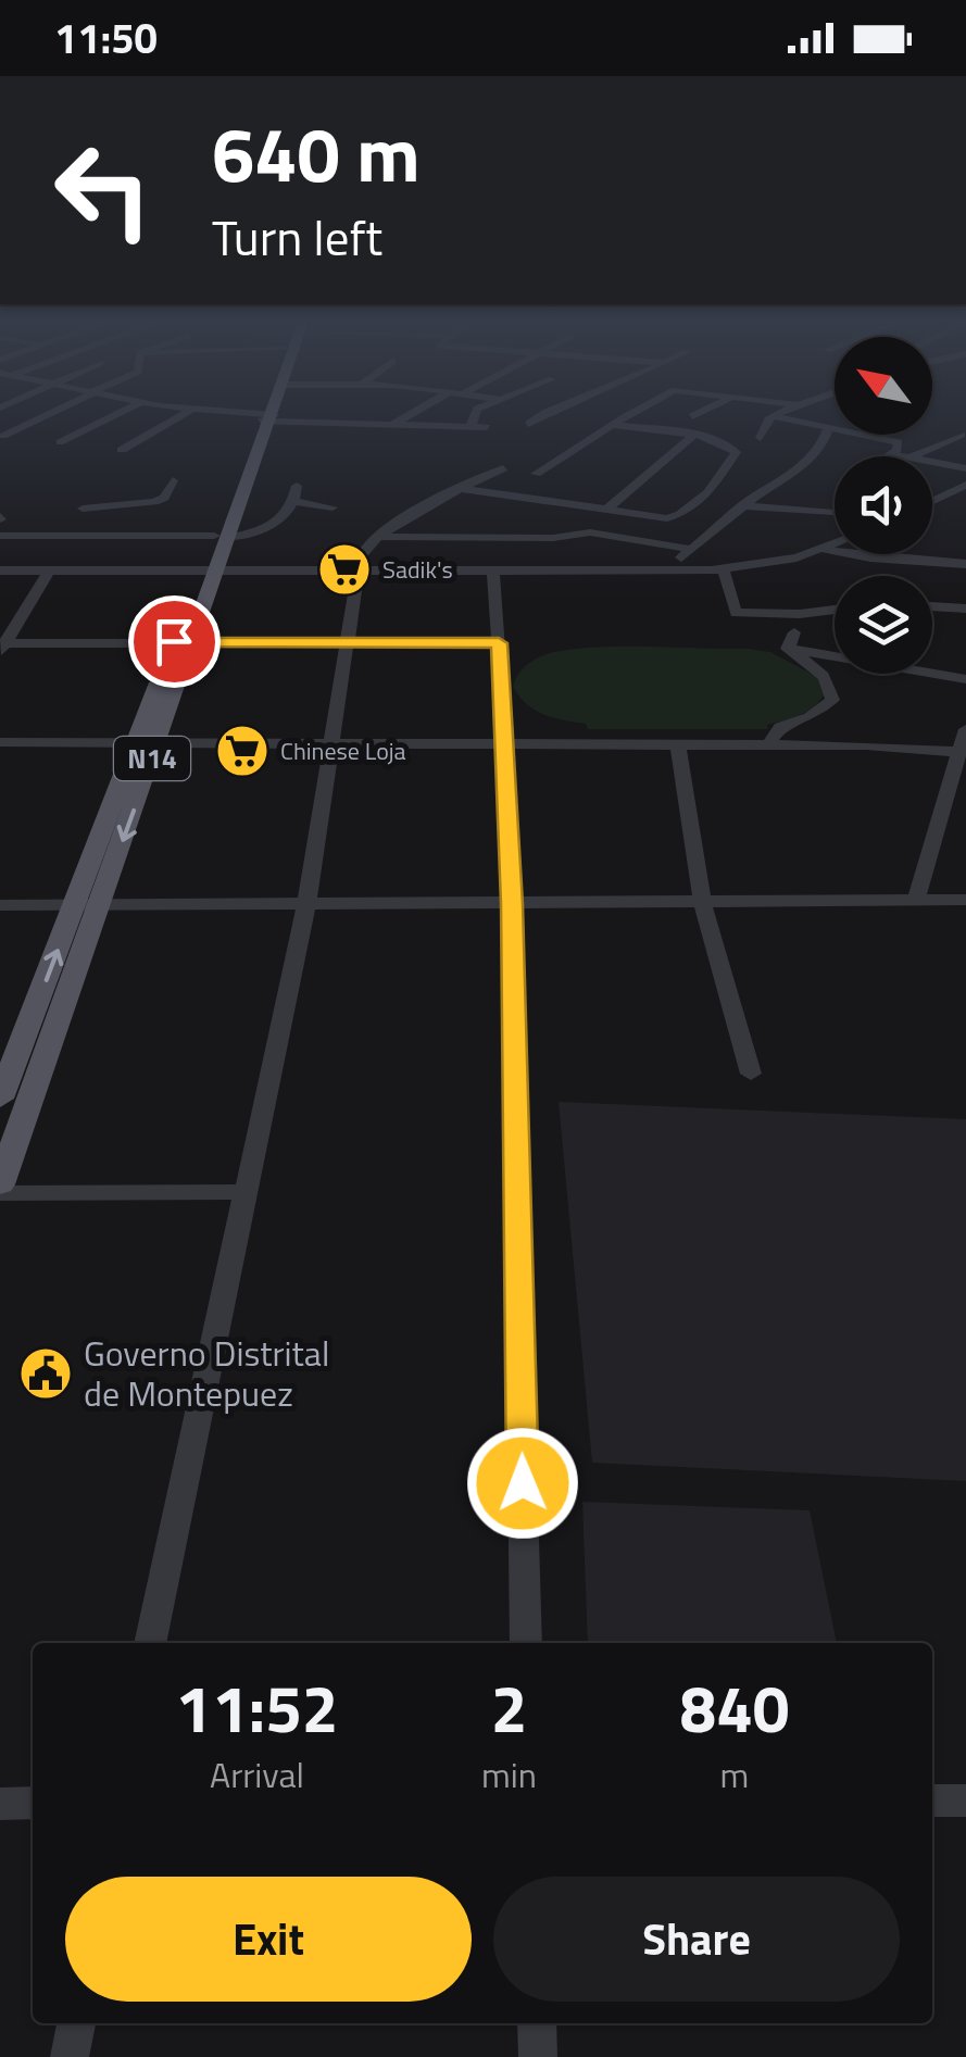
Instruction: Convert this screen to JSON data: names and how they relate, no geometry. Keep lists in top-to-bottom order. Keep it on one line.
{"streets":{"main road":["N14"]},"places":{"supermarket":["Sadik's","Chinese Loja"],"public building":["Governo Distrital de Montepuez"]},"north":"top left","page":{"status":"11:50","turn":["640 m","Turn left"],"eta":["11:52","Arrival","2","min","840","m"],"buttons":["Exit","Share"]}}
